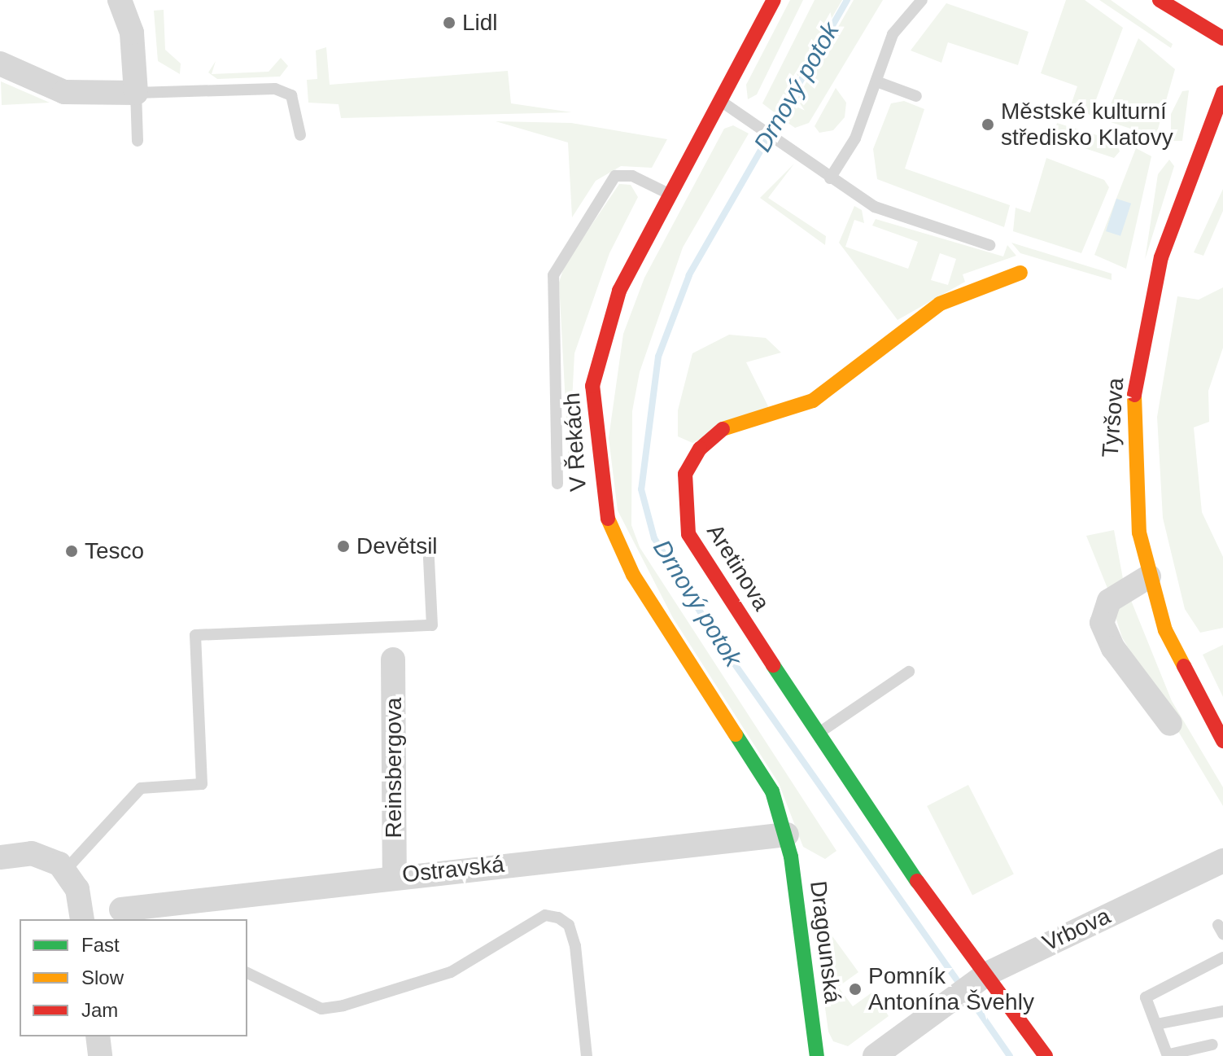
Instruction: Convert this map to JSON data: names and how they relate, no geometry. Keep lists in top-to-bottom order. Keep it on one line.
{"streets":{"street":["Tyršova","V Řekách","Aretinova","Reinsbergova","Ostravská","Vrbova","Dragounská"]},"crossings":[["V Řekách","Ostravská"],["V Řekách","Dragounská"],["Aretinova","Vrbova"],["Reinsbergova","Ostravská"],["Ostravská","Dragounská"]],"water":["Drnový potok"],"places":["Lidl","Městské kulturní středisko Klatovy","Devětsil","Tesco","Pomník Antonína Švehly"],"legend":["Fast","Slow","Jam"]}
